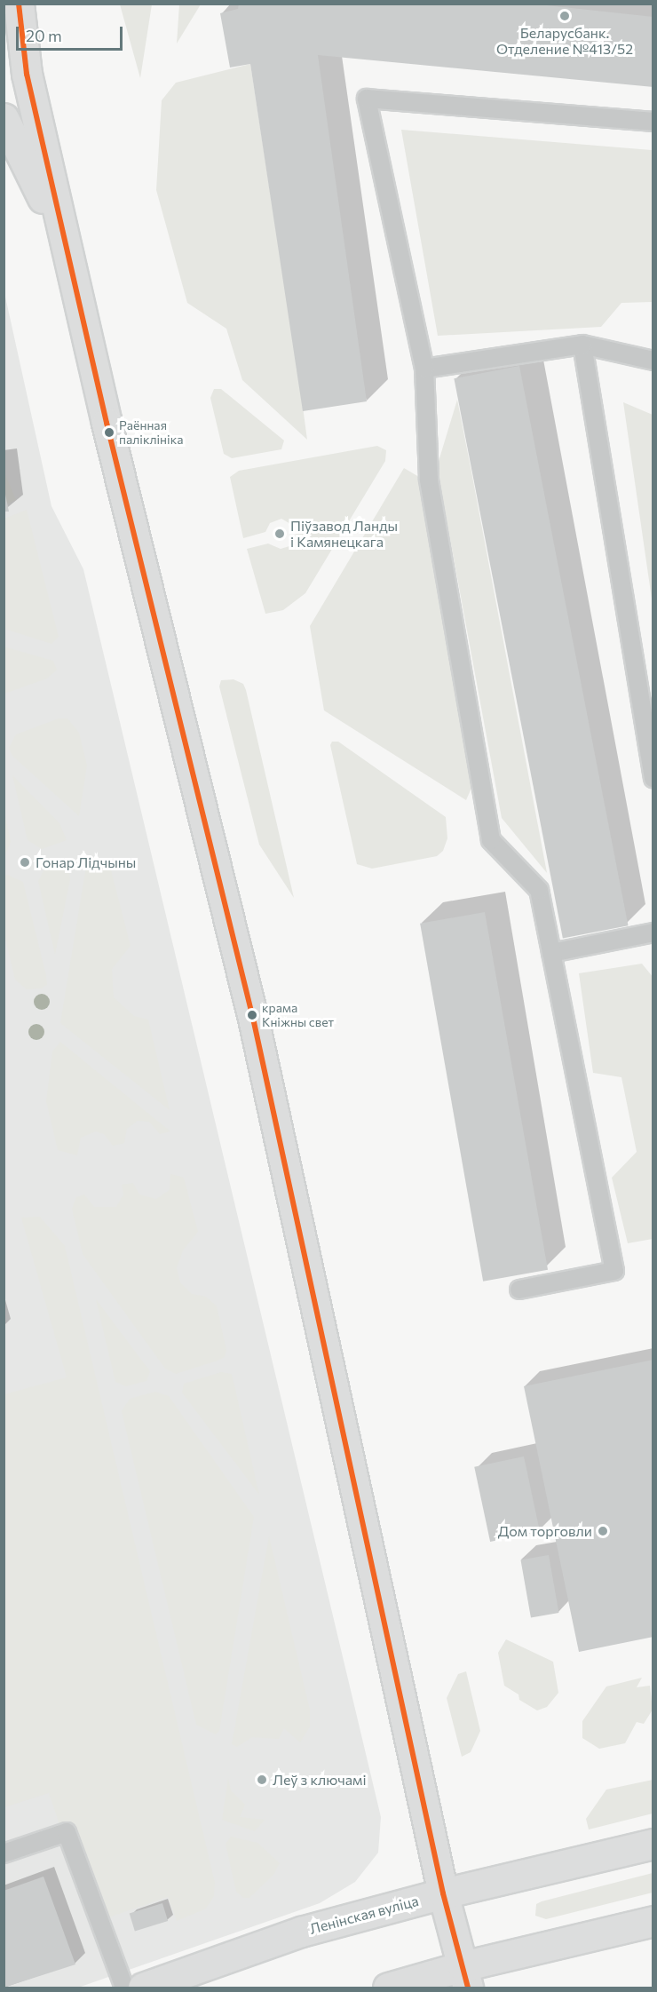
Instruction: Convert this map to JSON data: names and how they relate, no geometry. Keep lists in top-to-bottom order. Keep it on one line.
{"streets":{"main road":["Ленінская вуліца"]},"places":["Беларусбанк. Отделение №413/52","Раённая паліклініка","Піўзавод Ланды і Камянецкага","Гонар Лідчыны","крама Кніжны свет","Дом торговли","Леў з ключамі"],"scale_bar":"20 m"}
